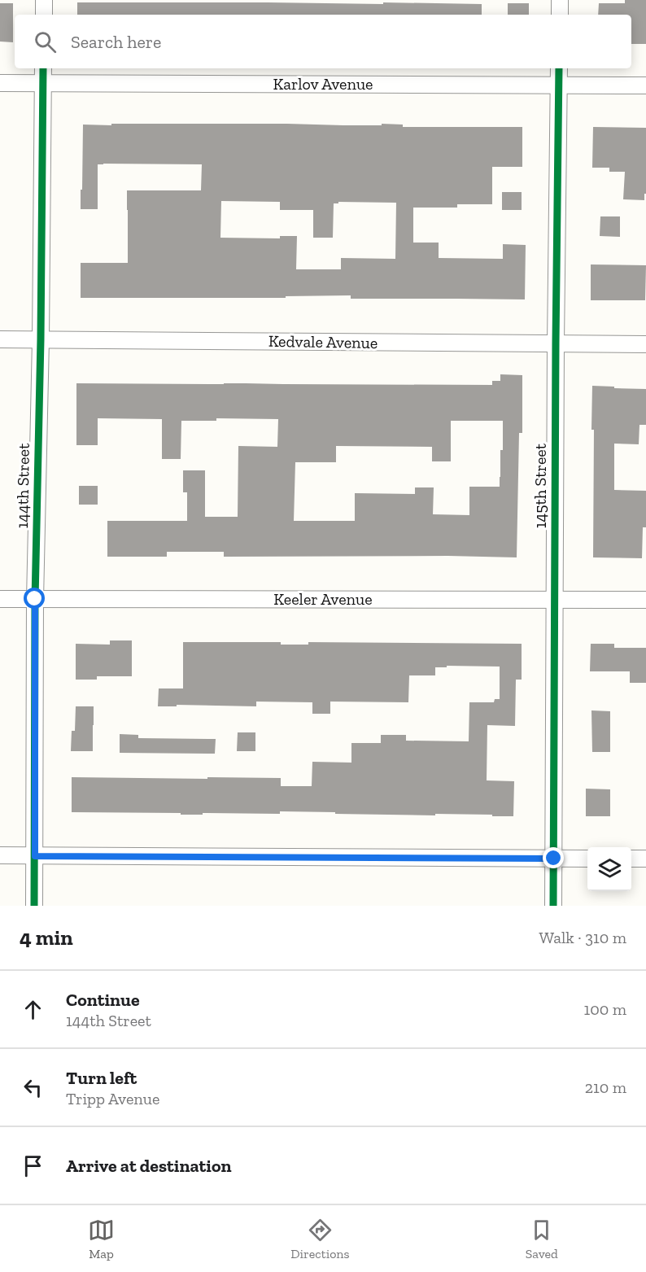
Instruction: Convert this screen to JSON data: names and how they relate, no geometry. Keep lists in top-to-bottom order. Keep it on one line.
{"streets":{"street":["Karlov Avenue","Kedvale Avenue","144th Street","145th Street","Keeler Avenue"]},"crossings":[["Karlov Avenue","144th Street"],["Karlov Avenue","145th Street"],["Kedvale Avenue","144th Street"],["Kedvale Avenue","145th Street"],["144th Street","Keeler Avenue"],["145th Street","Keeler Avenue"]],"page":{"search":"Search here","heading":["4 min","Walk · 310 m"],"list":[["Continue","144th Street","100 m"],["Turn left","Tripp Avenue","210 m"],"Arrive at destination"],"nav":["Map","Directions","Saved"]}}
